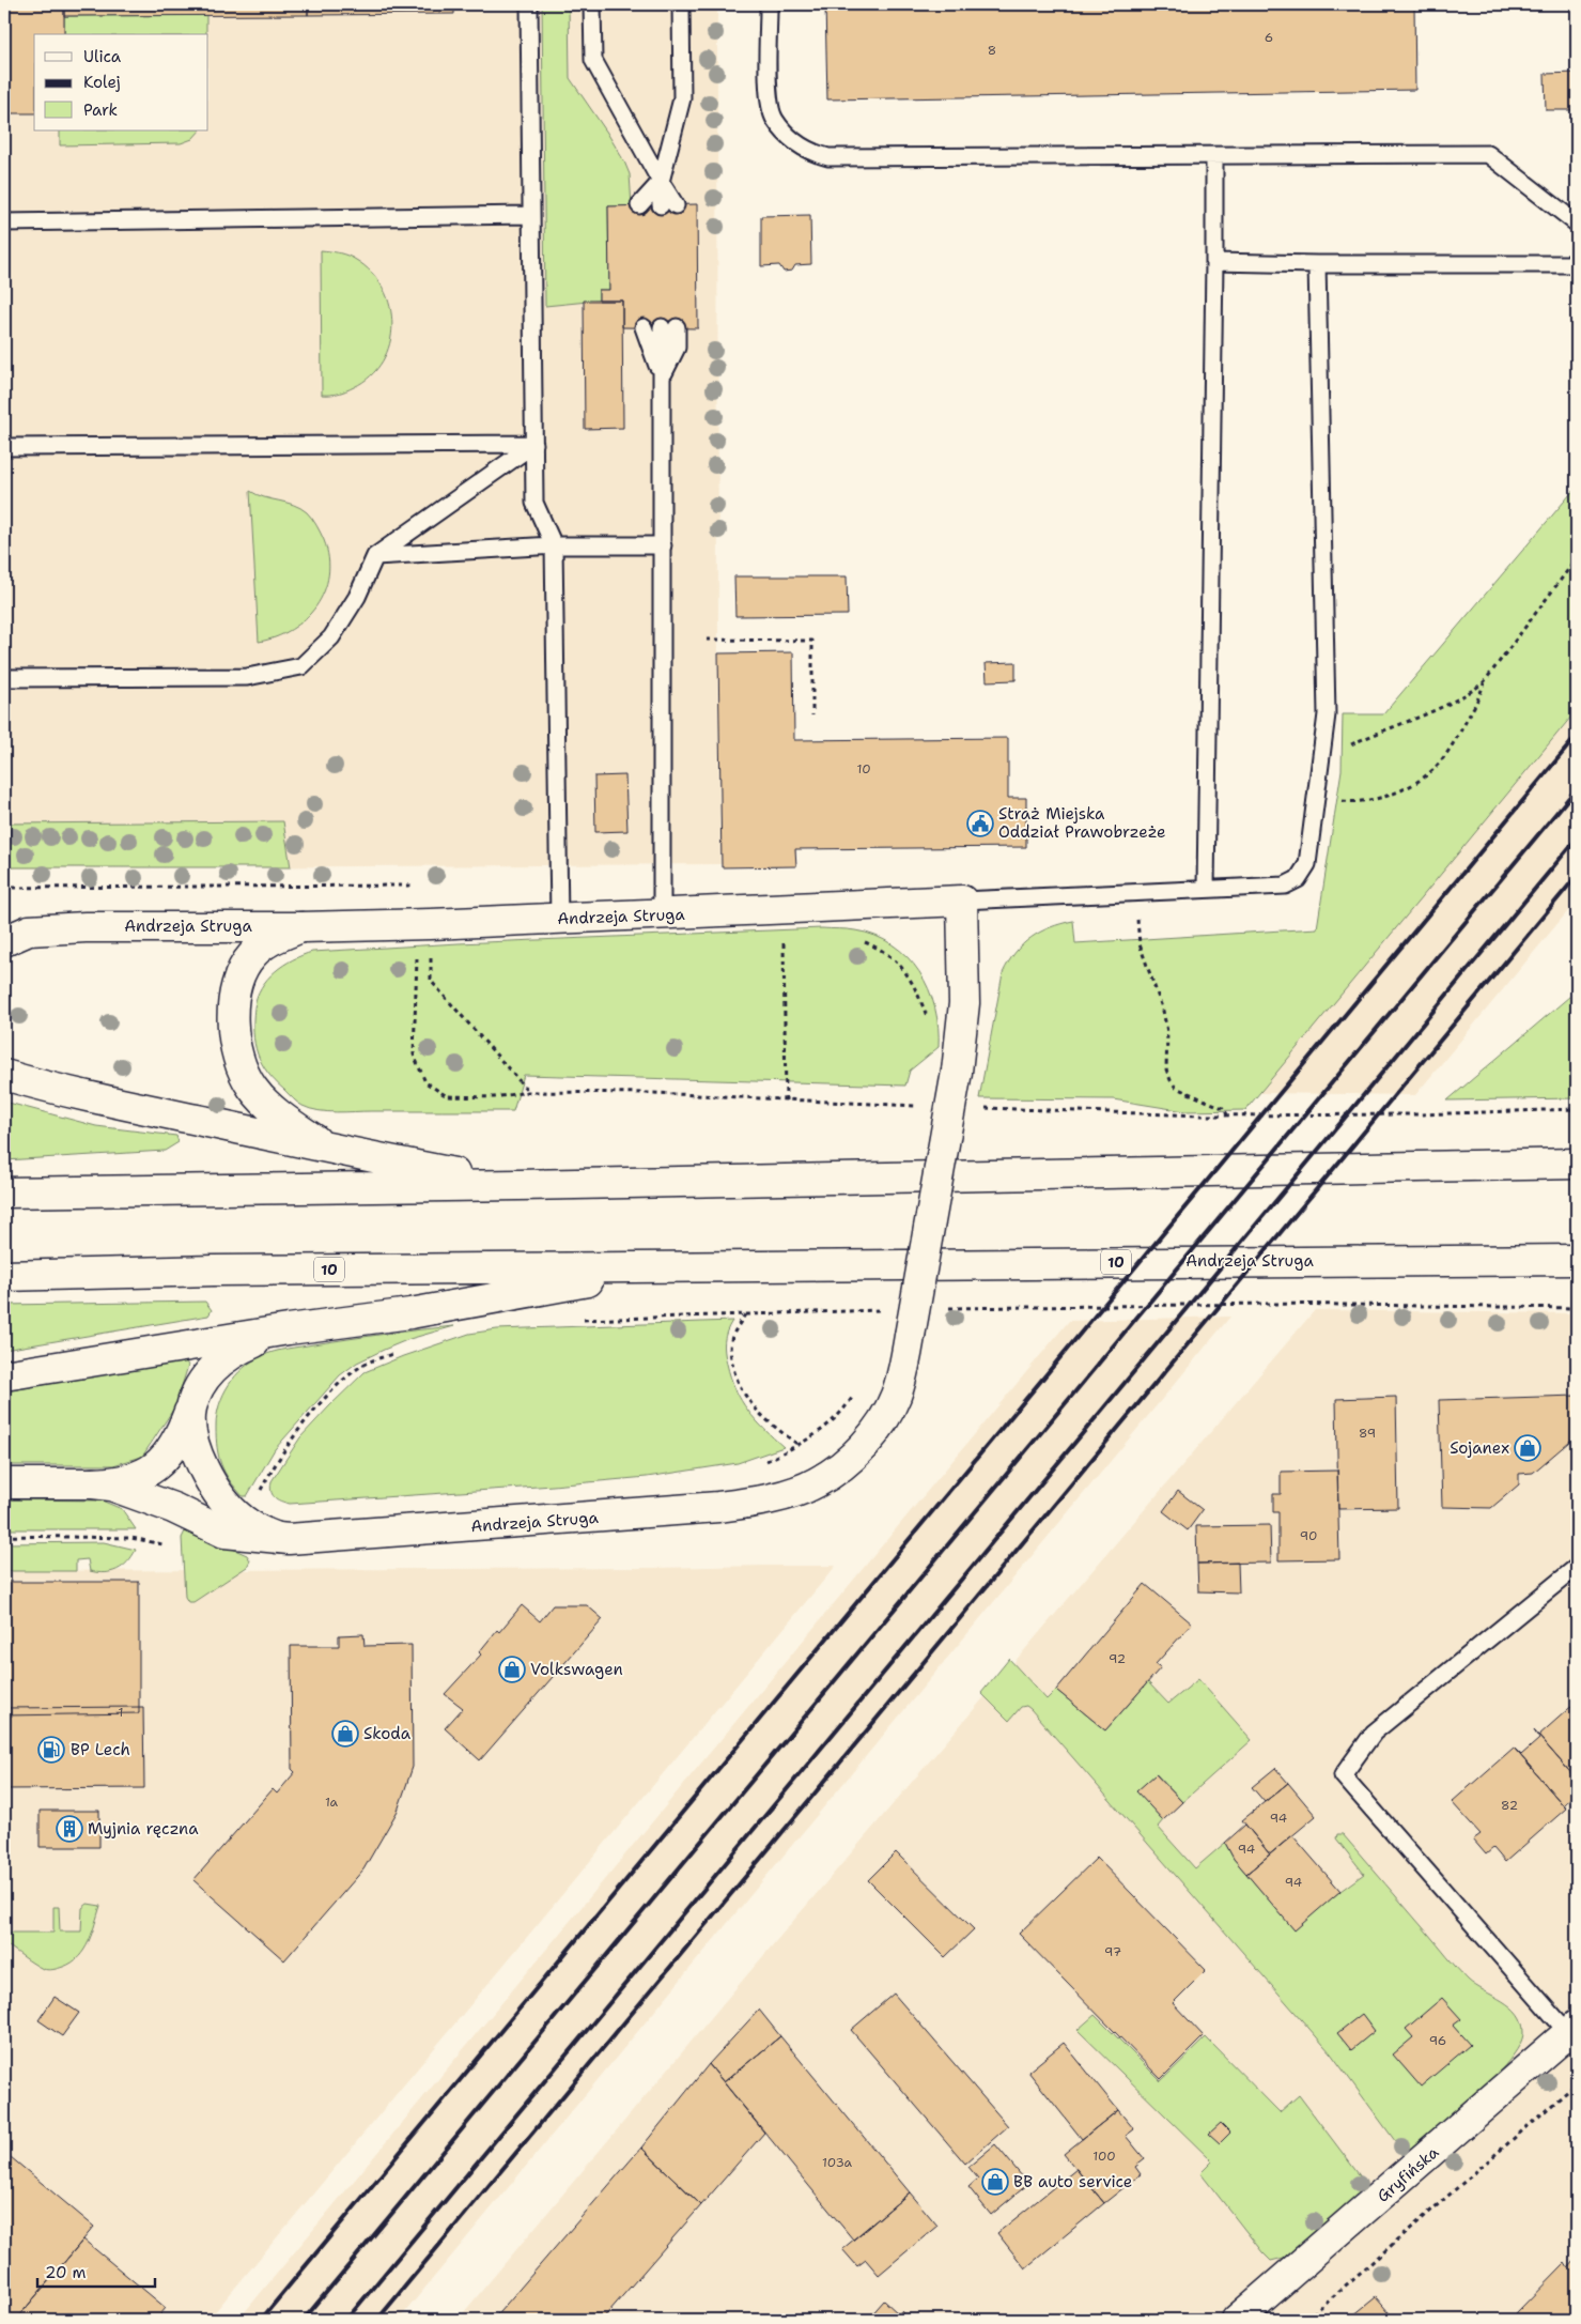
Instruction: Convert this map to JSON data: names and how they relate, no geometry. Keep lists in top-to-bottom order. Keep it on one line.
{"streets":{"main road":["Andrzeja Struga","10","Gryfińska"]},"places":{"public building":["Straż Miejska Oddział Prawobrzeże"],"shop":["Sojanex","Volkswagen","Skoda","BB auto service"],"fuel station":["BP Lech"],"building":["Myjnia ręczna"]},"house_numbers":["6","8","10","89","90","92","1","1a","82","94","94","94","97","96","100","103a"],"legend":["Ulica","Kolej","Park"],"scale_bar":"20 m"}
